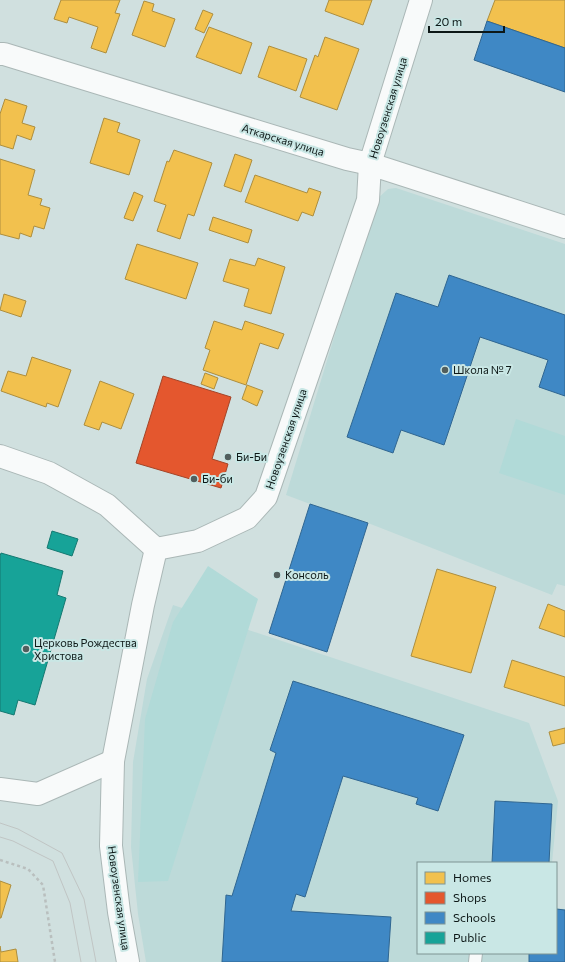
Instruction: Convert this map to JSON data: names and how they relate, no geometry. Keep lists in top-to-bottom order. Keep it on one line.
{"streets":{"main road":["Новоузенская улица","Аткарская улица"]},"crossings":[["Новоузенская улица","Аткарская улица"]],"places":["Школа № 7","Би-Би","Би-би","Консоль","Церковь Рождества Христова"],"legend":["Homes","Shops","Schools","Public"],"scale_bar":"20 m"}
